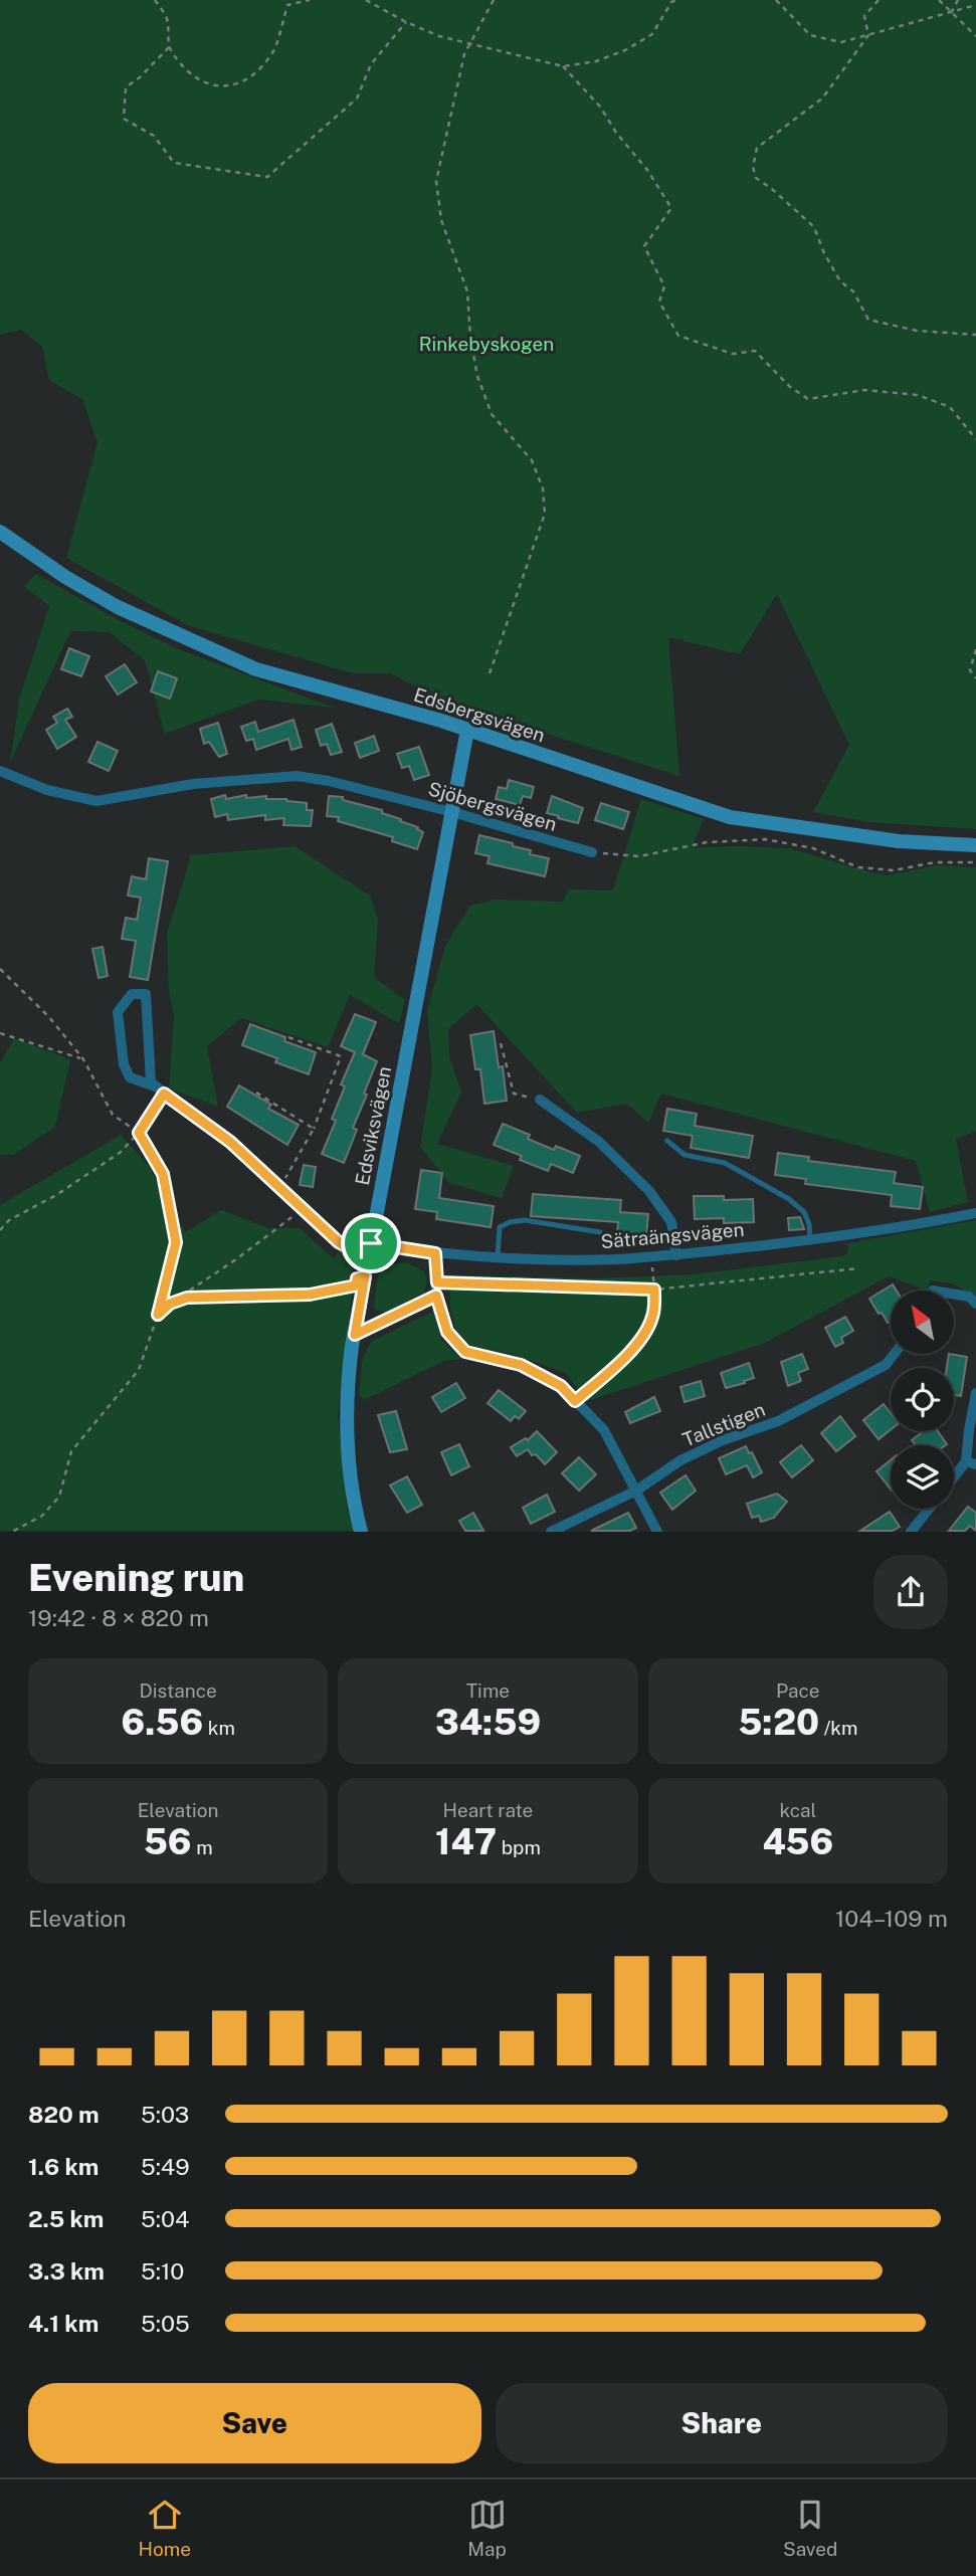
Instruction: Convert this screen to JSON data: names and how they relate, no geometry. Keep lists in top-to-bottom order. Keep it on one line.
{"streets":{"main road":["Edsbergsvägen","Edsviksvägen"],"street":["Sjöbergsvägen","Sätraängsvägen","Tallstigen"]},"crossings":[["Edsbergsvägen","Edsviksvägen"],["Sjöbergsvägen","Edsviksvägen"],["Edsviksvägen","Sätraängsvägen"]],"parks":["Rinkebyskogen"],"north":"top left","page":{"heading":["Evening run","19:42 · 8 × 820 m"],"stats":[["Distance","6.56 km"],["Time","34:59"],["Pace","5:20 /km"],["Elevation","56 m"],["Heart rate","147 bpm"],["kcal","456"]],"chart":["Elevation","104–109 m"],"list":[{"name":"820 m","note":"5:03"},{"name":"1.6 km","note":"5:49"},{"name":"2.5 km","note":"5:04"},{"name":"3.3 km","note":"5:10"},{"name":"4.1 km","note":"5:05"}],"buttons":["Save","Share"],"tabs":["Home","Map","Saved"]}}
